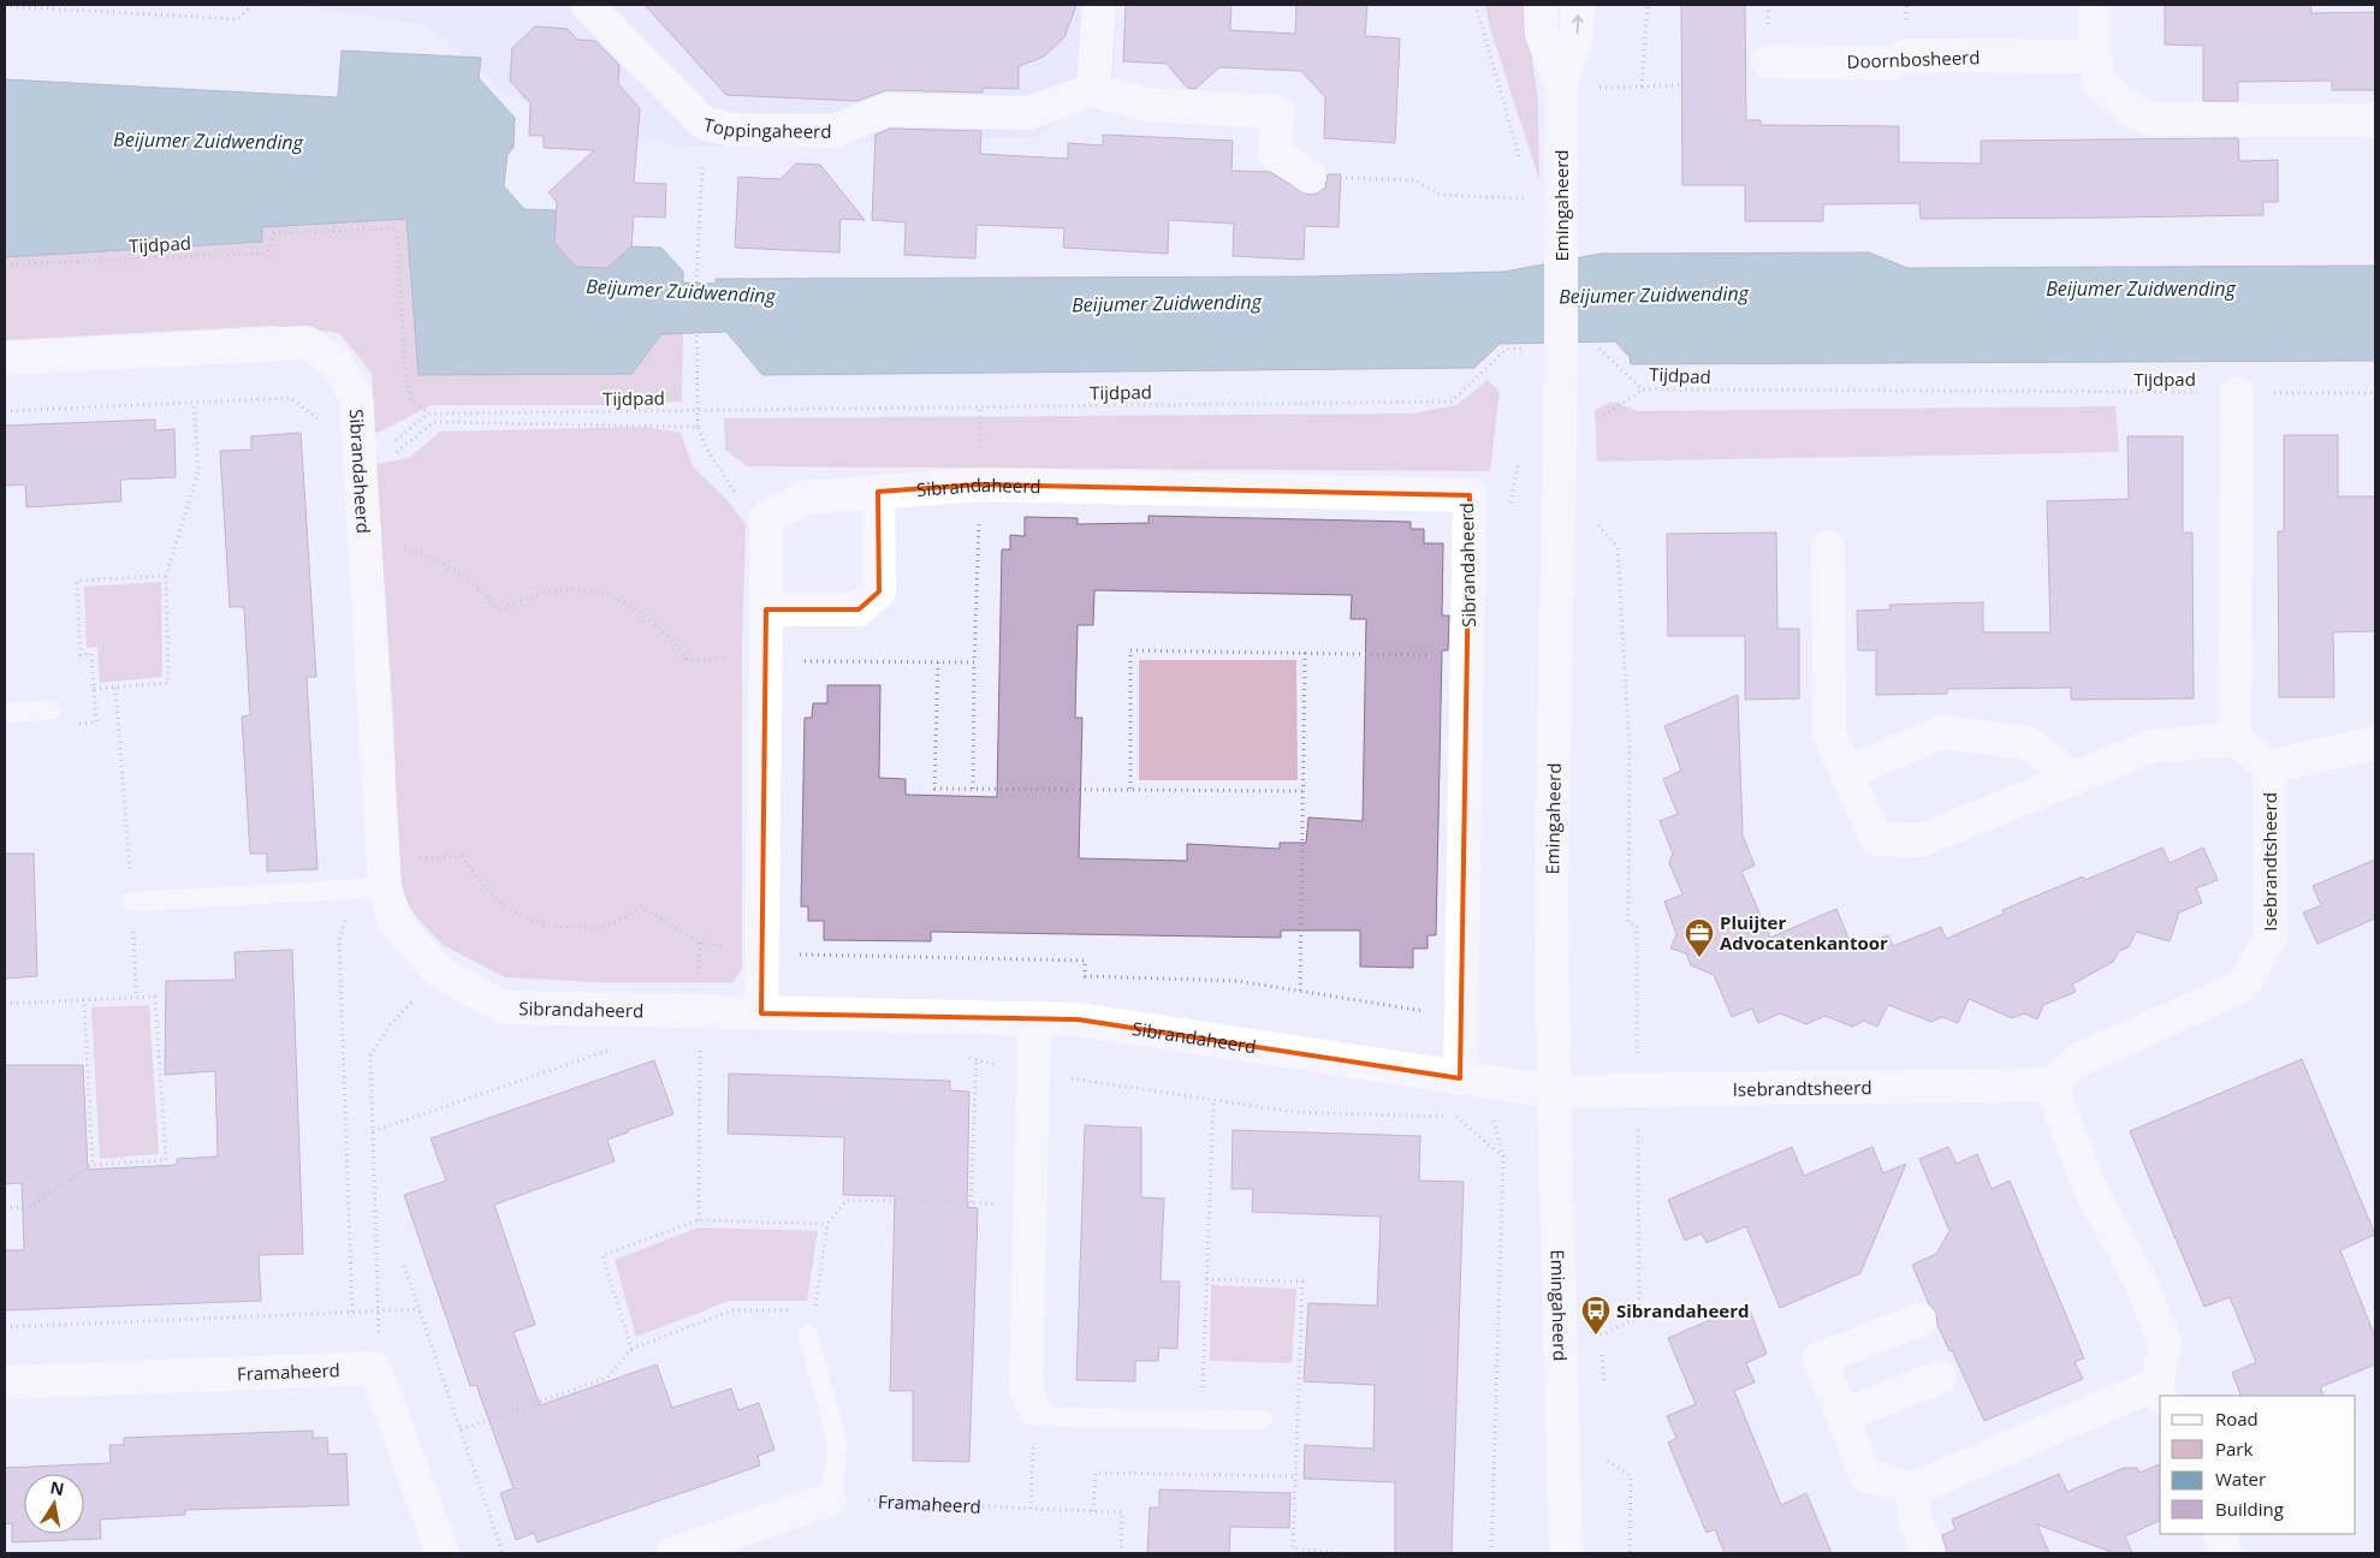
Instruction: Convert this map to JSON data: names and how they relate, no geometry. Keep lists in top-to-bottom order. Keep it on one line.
{"streets":{"street":["Doornbosheerd","Toppingaheerd","Emingaheerd","Sibrandaheerd","Isebrandtsheerd","Framaheerd"],"path":["Tijdpad"]},"crossings":[["Toppingaheerd","Tijdpad"],["Emingaheerd","Sibrandaheerd"],["Emingaheerd","Isebrandtsheerd"],["Sibrandaheerd","Isebrandtsheerd"]],"water":["Beijumer Zuidwending"],"places":{"office":["Pluijter Advocatenkantoor"],"bus stop":["Sibrandaheerd"]},"legend":["Road","Park","Water","Building"],"north":"top"}
